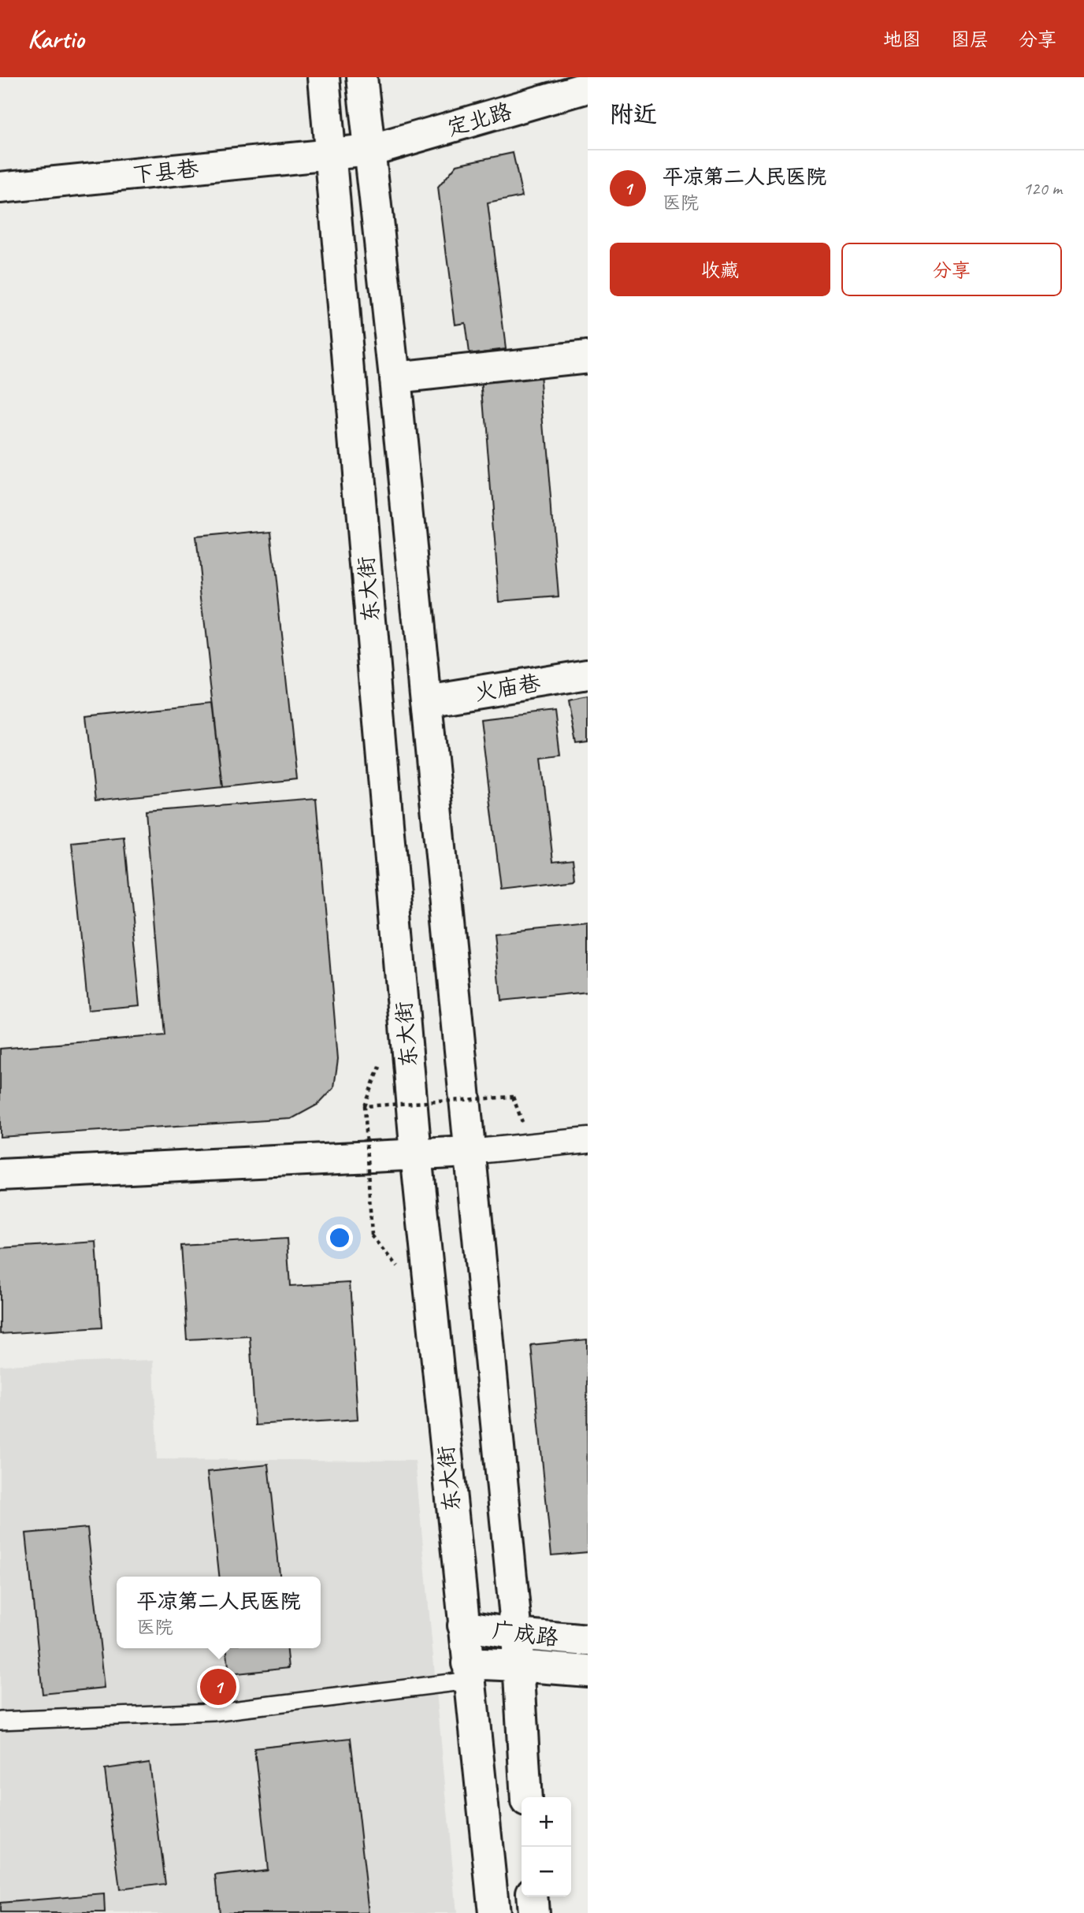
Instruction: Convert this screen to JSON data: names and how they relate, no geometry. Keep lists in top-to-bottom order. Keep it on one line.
{"streets":{"main road":["定北路","下县巷","东大街","火庙巷","广成路"]},"crossings":[["定北路","下县巷"],["定北路","东大街"],["下县巷","东大街"],["东大街","广成路"]],"page":{"header":"Kartio","nav":["地图","图层","分享"],"heading":"附近","list":[{"mark":"1","name":"平凉第二人民医院","note":"医院","value":"120 m"}],"buttons":["收藏","分享"],"popup":["平凉第二人民医院","医院"],"pins":"1","map_buttons":["+","−"]}}
